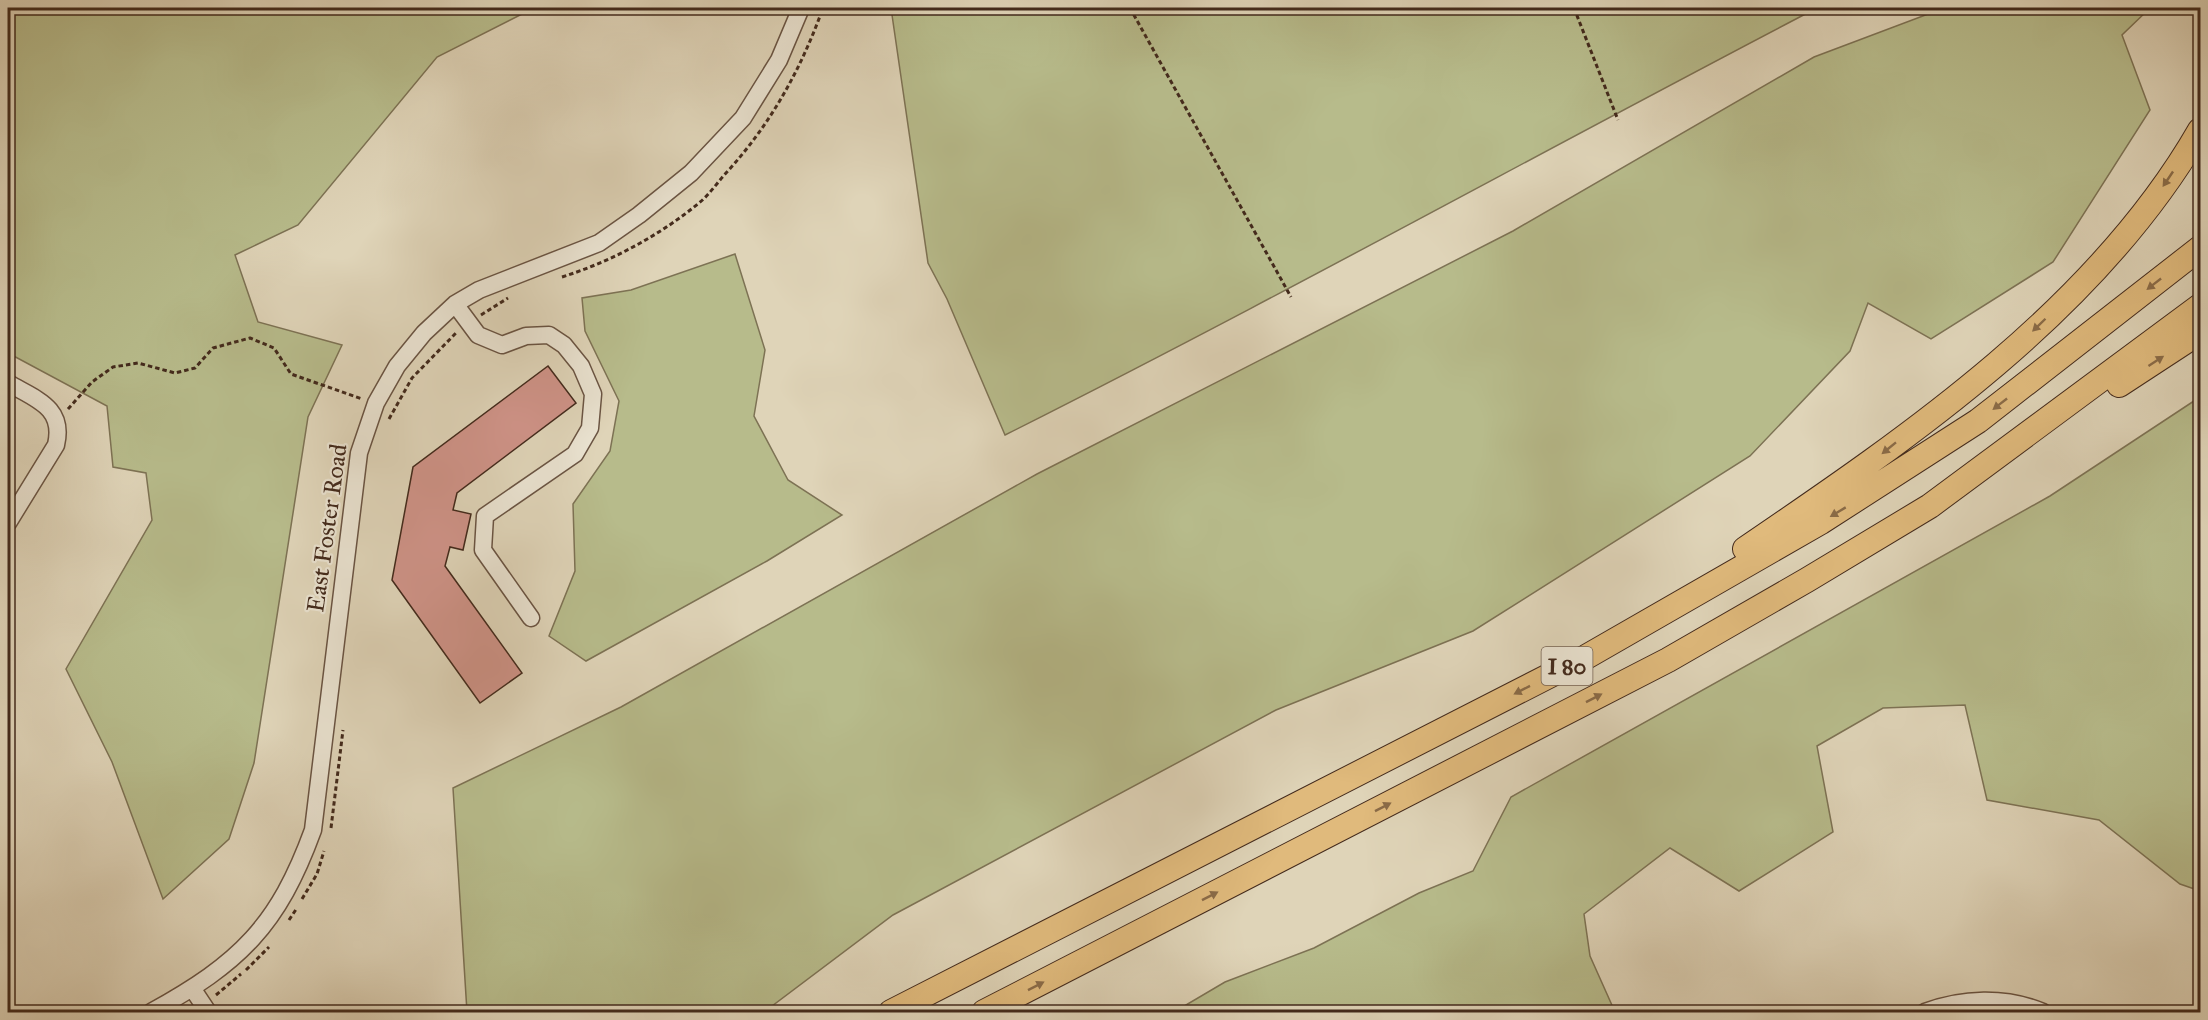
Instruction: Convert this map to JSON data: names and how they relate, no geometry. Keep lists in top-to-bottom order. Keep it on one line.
{"streets":{"highway":["I 80"],"street":["East Foster Road"]}}
